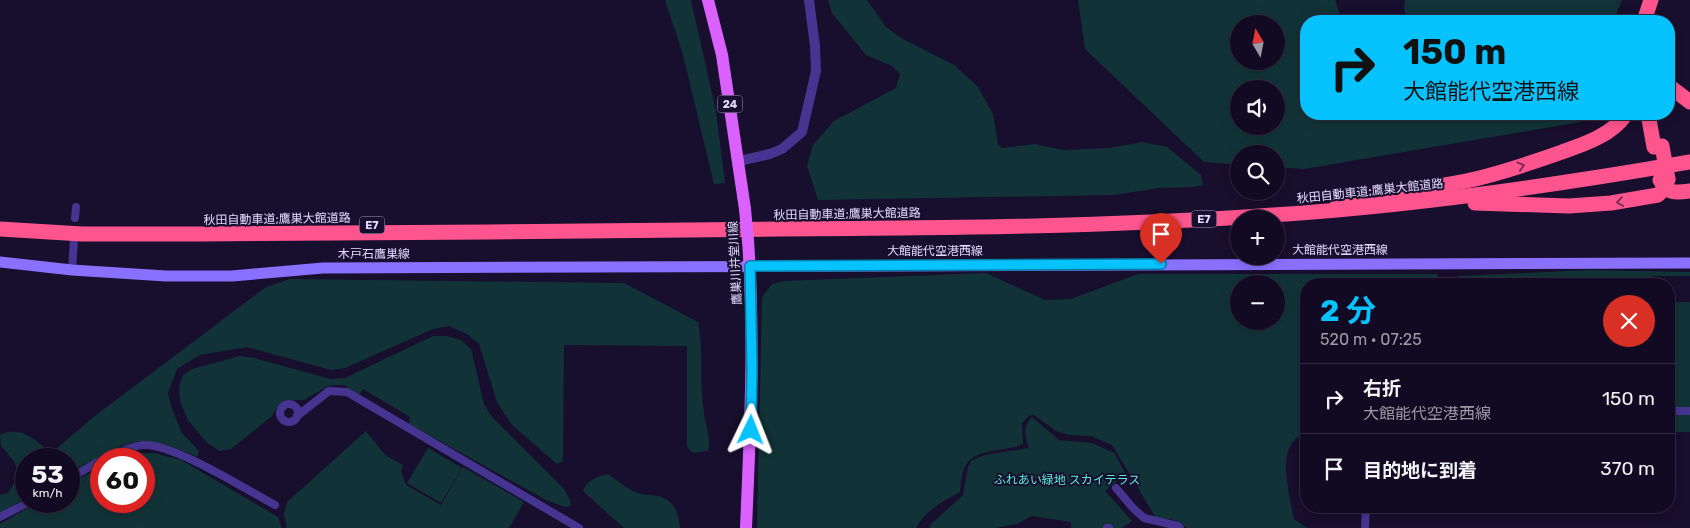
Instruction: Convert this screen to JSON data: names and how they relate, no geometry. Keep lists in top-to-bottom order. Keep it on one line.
{"streets":{"highway":["秋田自動車道;鷹巣大館道路","E7"],"main road":["24","大館能代空港西線","木戸石鷹巣線","鷹巣川井堂川線"]},"crossings":[["大館能代空港西線","木戸石鷹巣線"],["大館能代空港西線","鷹巣川井堂川線"],["木戸石鷹巣線","鷹巣川井堂川線"]],"parks":["ふれあい緑地 スカイテラス"],"north":"top","page":{"map_buttons":["+","−"],"turn":["150 m","大館能代空港西線"],"heading":["2 分","520 m · 07:25"],"list":[{"name":"右折","note":"大館能代空港西線","value":"150 m"},{"name":"目的地に到着","value":"370 m"}],"speed":"53 km/h","limit":"60"}}
